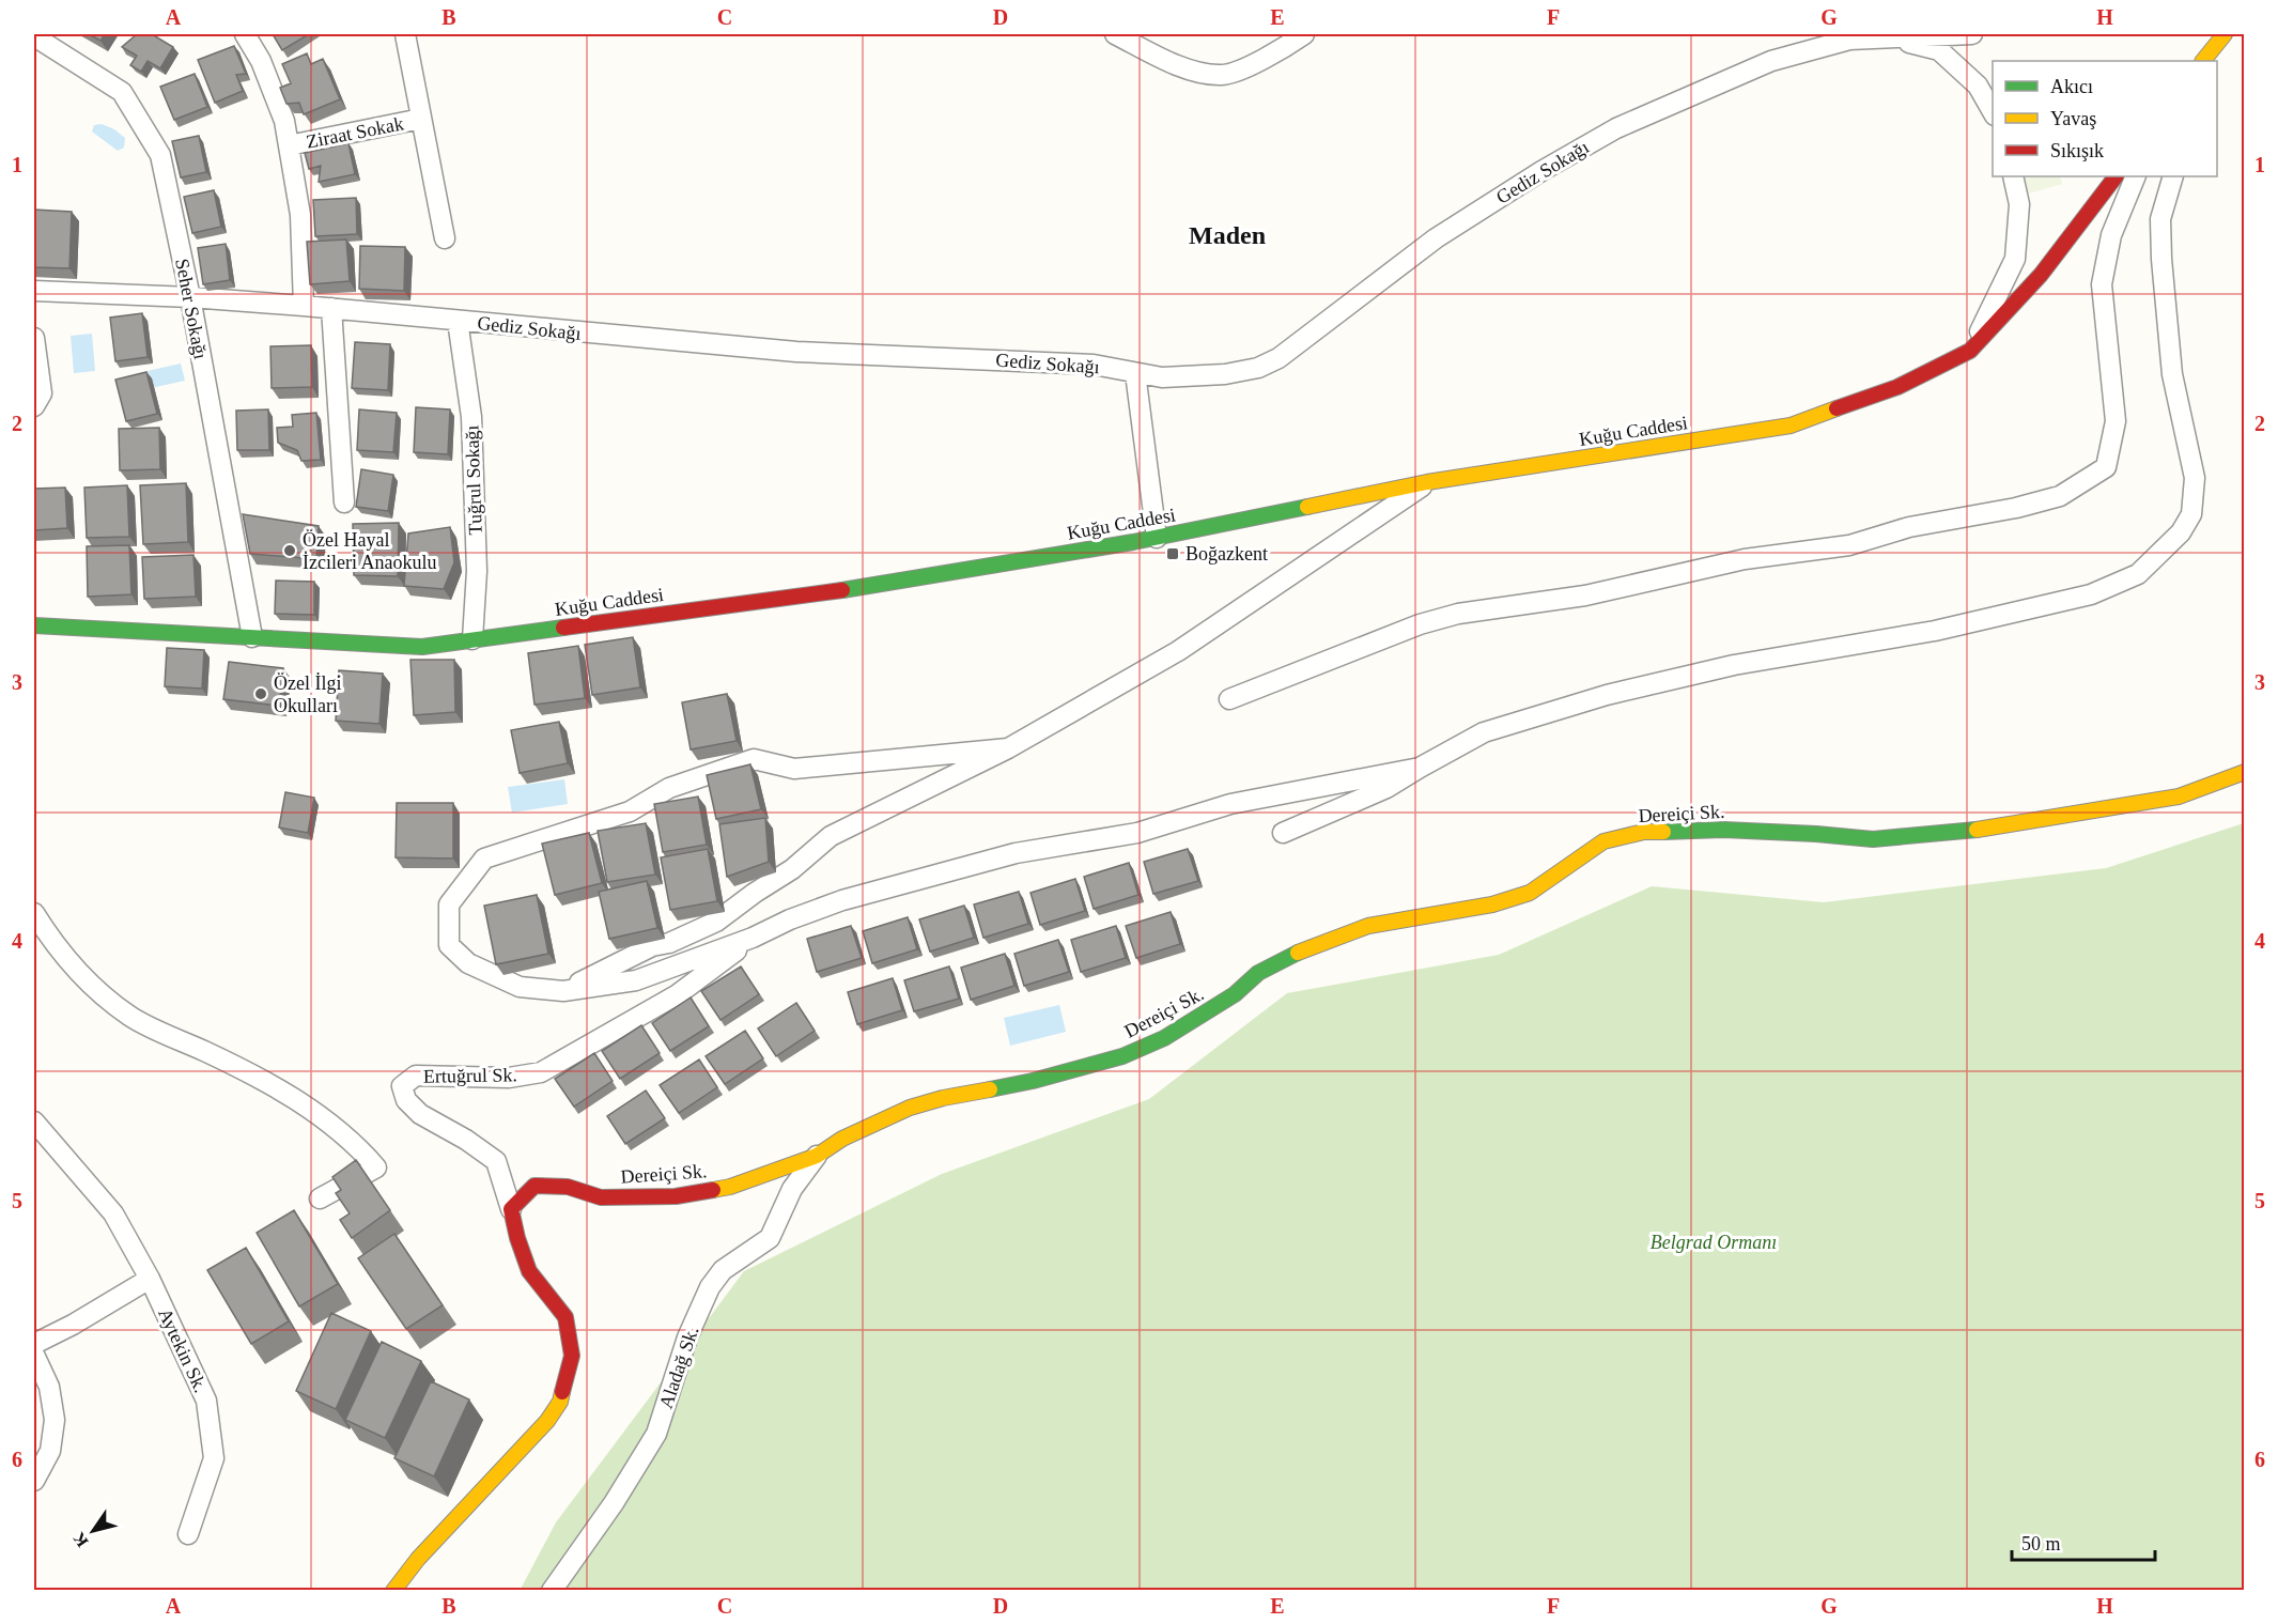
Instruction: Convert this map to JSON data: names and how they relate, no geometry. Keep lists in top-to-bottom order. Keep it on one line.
{"streets":{"street":["Ziraat Sokak","Gediz Sokağı","Seher Sokağı","Kuğu Caddesi","Tuğrul Sokağı","Dereiçi Sk.","Ertuğrul Sk.","Aytekin Sk.","Aladağ Sk."]},"crossings":[["Gediz Sokağı","Seher Sokağı"],["Gediz Sokağı","Tuğrul Sokağı"],["Seher Sokağı","Kuğu Caddesi"],["Kuğu Caddesi","Tuğrul Sokağı"],["Dereiçi Sk.","Ertuğrul Sk."],["Dereiçi Sk.","Aladağ Sk."]],"districts":["Maden"],"parks":["Belgrad Ormanı"],"places":{"other":["Özel Hayal İzcileri Anaokulu","Özel İlgi Okulları"],"transit":["Boğazkent"]},"legend":["Akıcı","Yavaş","Sıkışık"],"scale_bar":"50 m","north":"bottom left","grid":{"columns":["A","B","C","D","E","F","G","H"],"rows":["1","2","3","4","5","6"]}}
